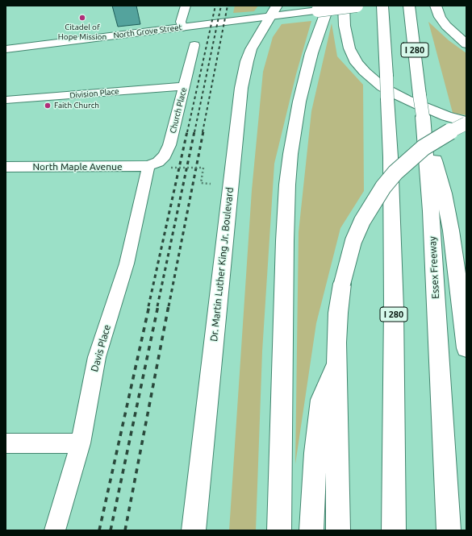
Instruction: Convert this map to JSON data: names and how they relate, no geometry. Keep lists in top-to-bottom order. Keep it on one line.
{"streets":{"main road":["North Grove Street","I 280","Dr. Martin Luther King Jr. Boulevard","Essex Freeway"],"street":["Division Place","Church Place","North Maple Avenue","Davis Place"]},"crossings":[["North Grove Street","Dr. Martin Luther King Jr. Boulevard"],["Division Place","Church Place"],["Church Place","North Maple Avenue"],["Church Place","Davis Place"],["North Maple Avenue","Davis Place"]],"places":["Citadel of Hope Mission","Faith Church"]}
